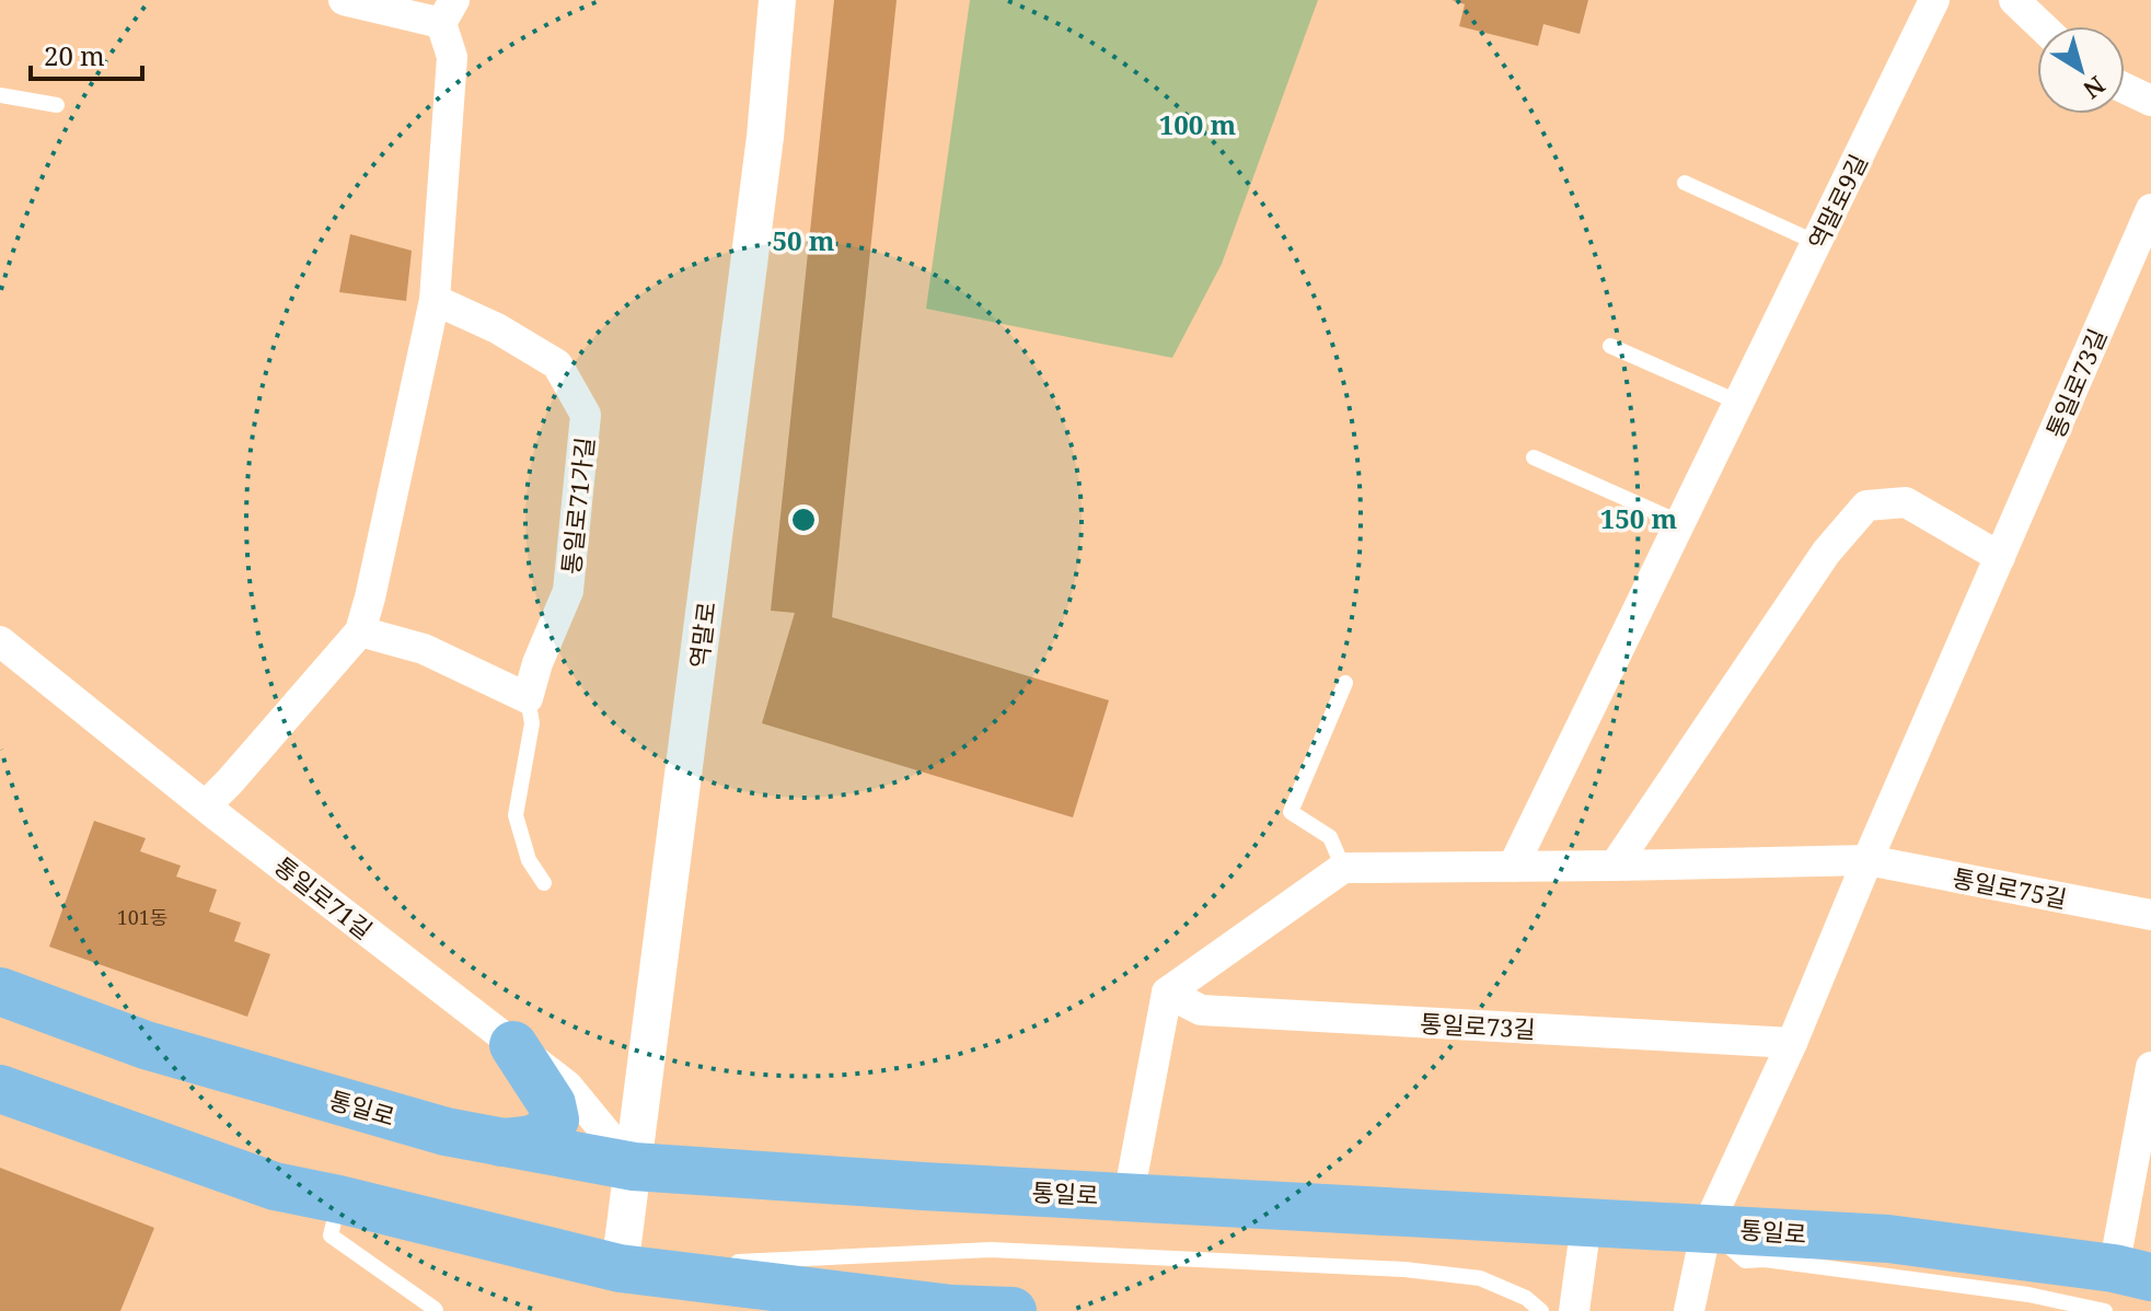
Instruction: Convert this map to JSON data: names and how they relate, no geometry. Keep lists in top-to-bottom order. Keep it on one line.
{"streets":{"main road":["통일로"],"street":["역말로9길","통일로73길","통일로71가길","역말로","통일로75길","통일로71길"]},"crossings":[["통일로73길","통일로75길"],["통일로73길","통일로"],["역말로","통일로71길"],["역말로","통일로"],["통일로71길","통일로"]],"house_numbers":["101동"],"scale_bar":"20 m","north":"bottom right","rings":["100 m","50 m","150 m"]}
